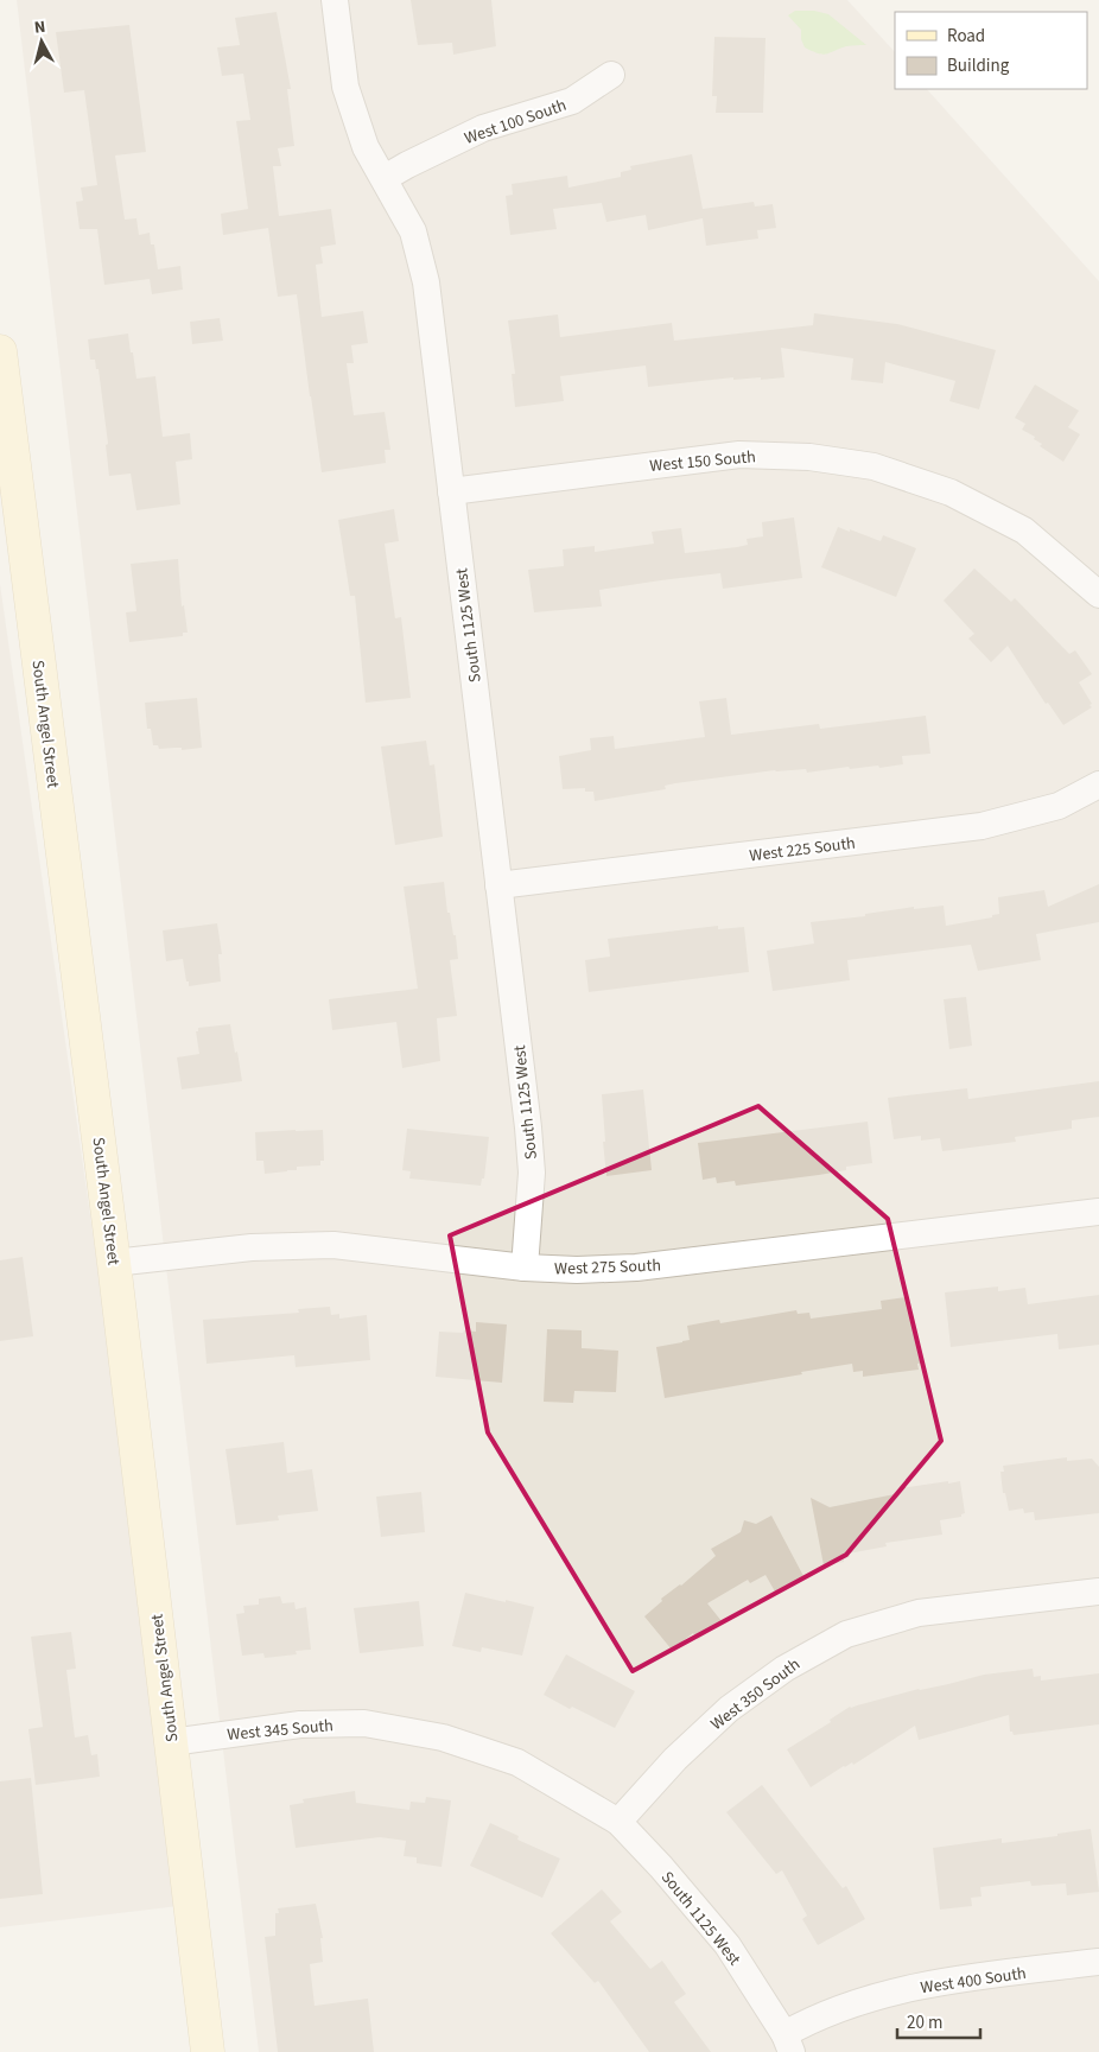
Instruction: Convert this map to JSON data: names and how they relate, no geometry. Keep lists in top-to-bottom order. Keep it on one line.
{"streets":{"main road":["South Angel Street"],"street":["West 100 South","West 150 South","South 1125 West","West 225 South","West 275 South","West 350 South","West 345 South","West 400 South"]},"crossings":[["West 100 South","South 1125 West"],["West 150 South","South 1125 West"],["South 1125 West","West 225 South"],["South 1125 West","West 275 South"],["South 1125 West","West 350 South"],["South 1125 West","West 345 South"],["South 1125 West","West 400 South"],["South Angel Street","West 275 South"],["South Angel Street","West 345 South"],["West 350 South","West 345 South"]],"legend":["Road","Building"],"scale_bar":"20 m","north":"top"}
